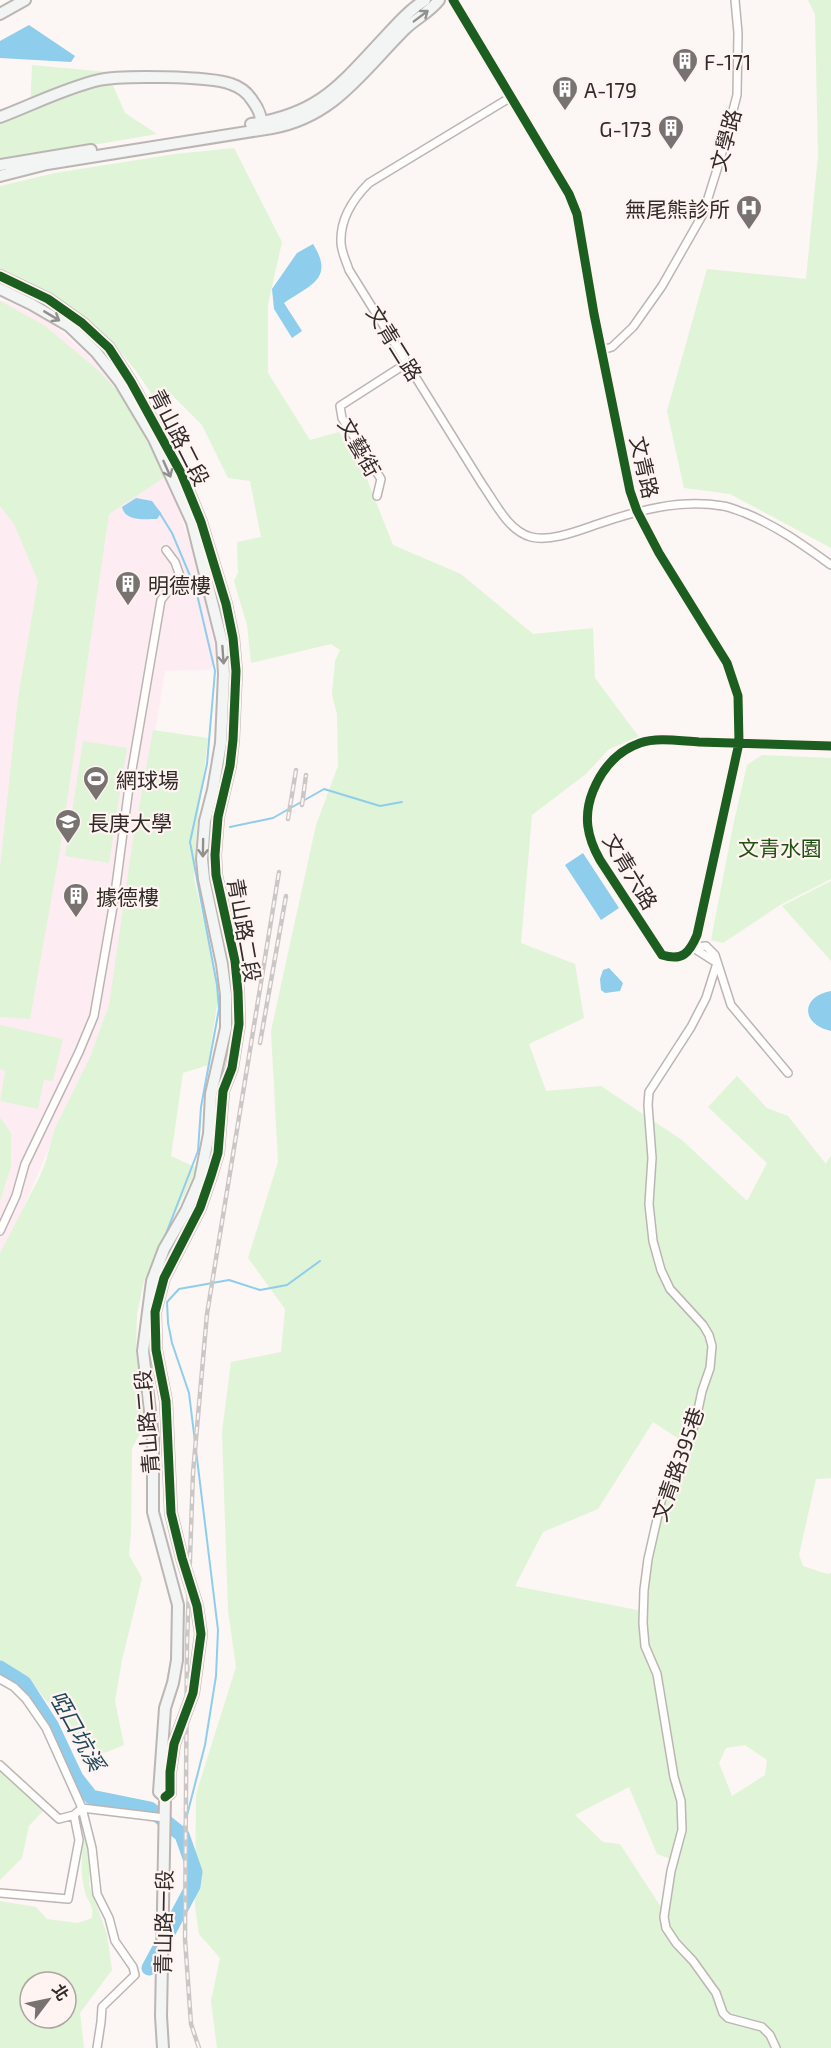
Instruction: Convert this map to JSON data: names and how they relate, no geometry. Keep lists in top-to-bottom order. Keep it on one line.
{"streets":{"street":["文學路","文青二路","青山路二段","文藝街","文青路","文青六路","文青路395巷","青山路一段"]},"crossings":[["文學路","文青路"],["文青二路","文藝街"],["文青二路","文青路"],["青山路二段","青山路一段"],["文青路","文青六路"]],"water":["啞口坑溪"],"parks":["文青水園"],"places":{"building":["F-171","A-179","G-173","明德樓","據德樓"],"hospital":["無尾熊診所"],"sports":["網球場"],"school or university":["長庚大學"]},"north":"top right"}
